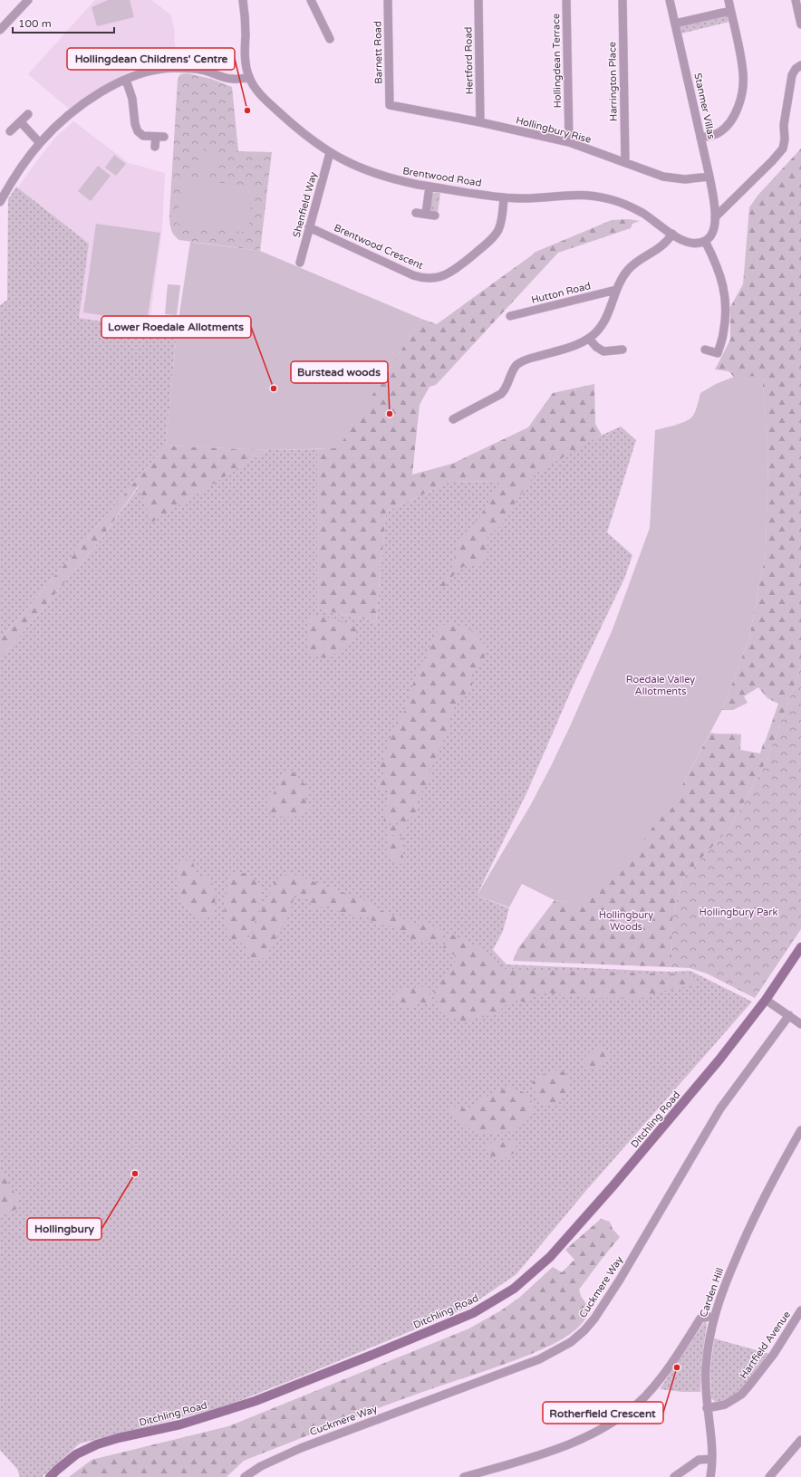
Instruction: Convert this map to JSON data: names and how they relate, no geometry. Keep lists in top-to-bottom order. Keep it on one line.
{"streets":{"street":["Barnett Road","Hertford Road","Hollingdean Terrace","Harrington Place","Stanmer Villas","Hollingbury Rise","Brentwood Road","Shenfield Way","Brentwood Crescent","Hutton Road","Ditchling Road","Cuckmere Way","Carden Hill","Hartfield Avenue"]},"crossings":[["Barnett Road","Hollingbury Rise"],["Hertford Road","Hollingbury Rise"],["Hollingdean Terrace","Hollingbury Rise"],["Harrington Place","Hollingbury Rise"],["Stanmer Villas","Hollingbury Rise"],["Brentwood Road","Shenfield Way"],["Brentwood Road","Brentwood Crescent"],["Shenfield Way","Brentwood Crescent"],["Carden Hill","Hartfield Avenue"]],"parks":["Roedale Valley Allotments","Hollingbury Park","Hollingbury Woods"],"places":["Hollingdean Childrens' Centre","Lower Roedale Allotments","Burstead woods","Hollingbury","Rotherfield Crescent"],"scale_bar":"100 m"}
